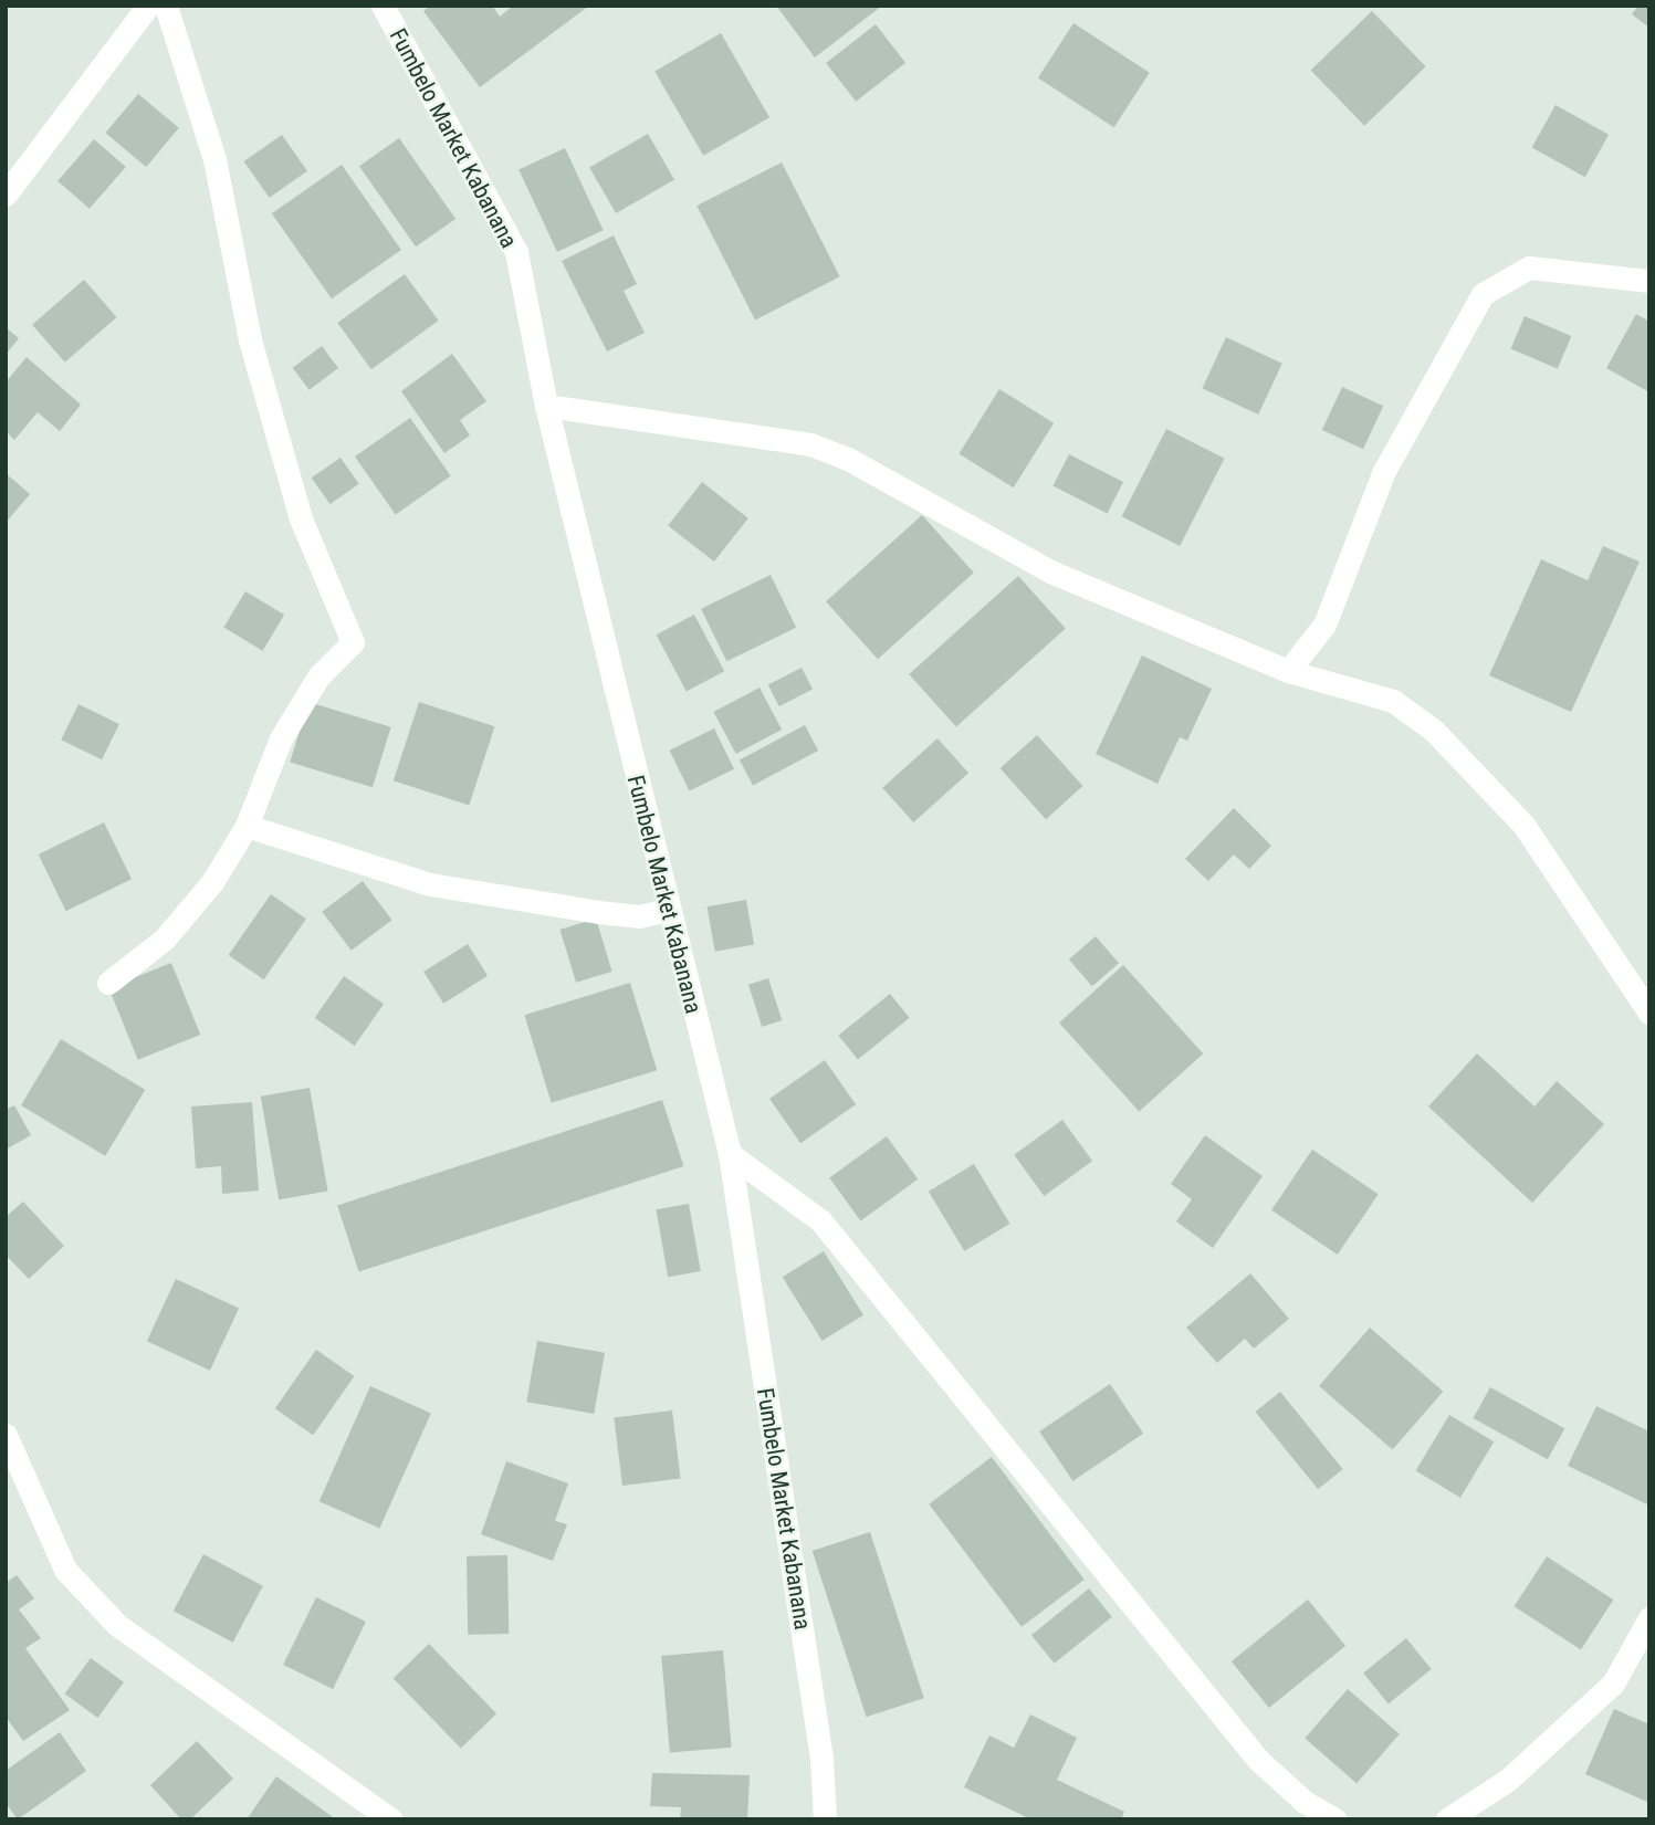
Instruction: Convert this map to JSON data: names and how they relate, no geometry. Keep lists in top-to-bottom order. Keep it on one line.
{"streets":{"street":["Fumbelo Market Kabanana"]}}
